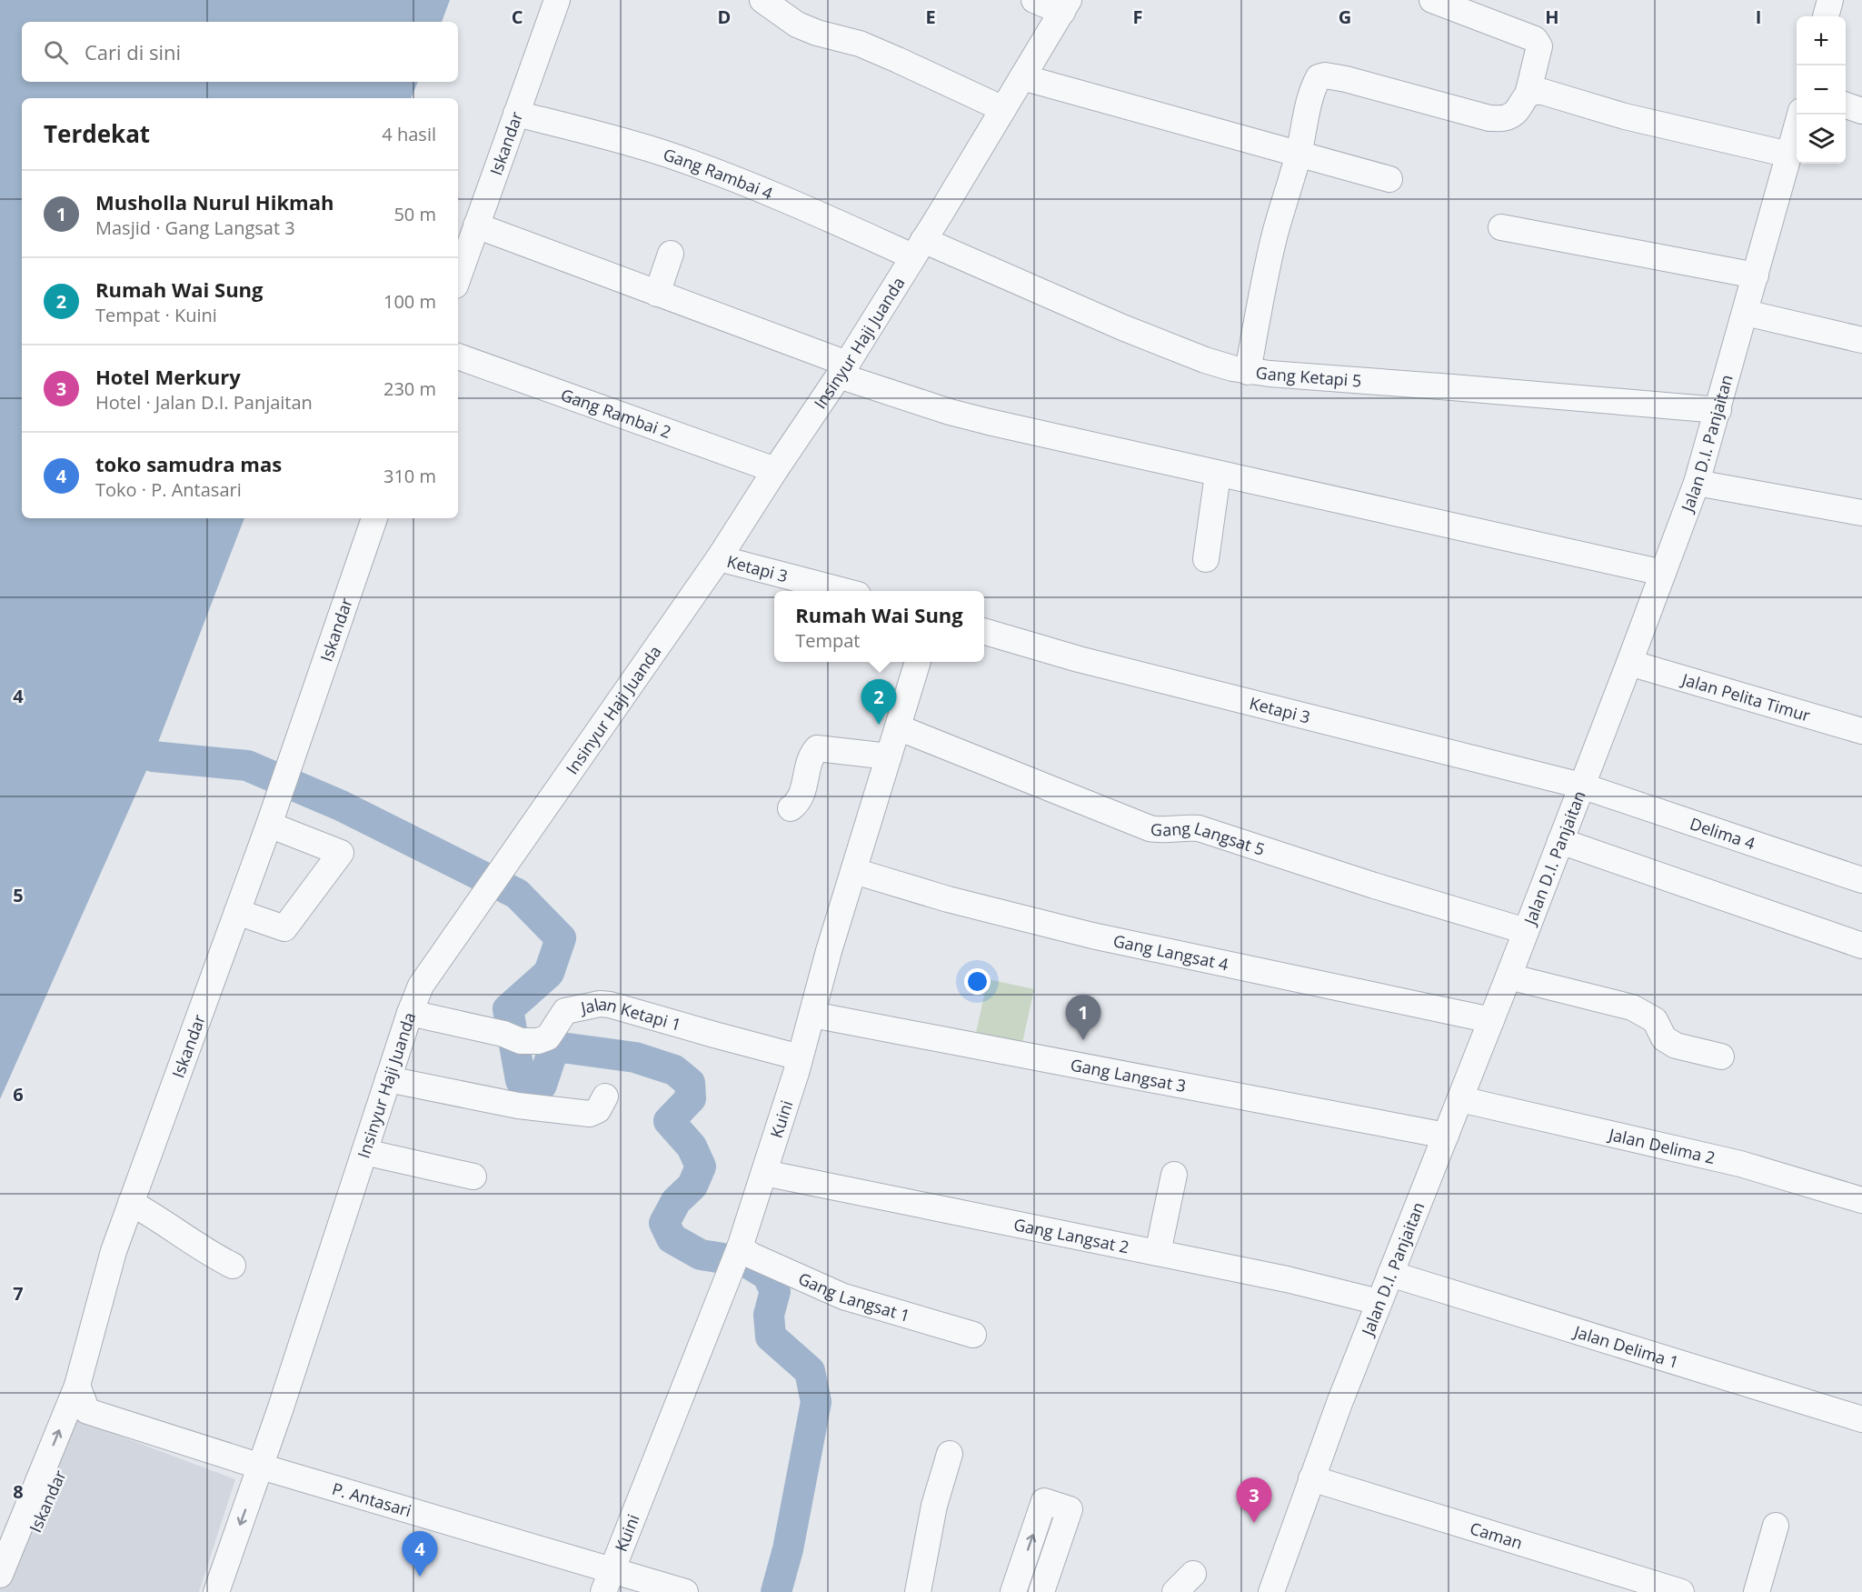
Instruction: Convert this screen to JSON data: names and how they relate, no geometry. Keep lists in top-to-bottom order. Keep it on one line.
{"streets":{"street":["Iskandar","Gang Rambai 4","Insinyur Haji Juanda","Gang Ketapi 5","Gang Rambai 2","Jalan D.I. Panjaitan","Ketapi 3","Jalan Pelita Timur","Delima 4","Gang Langsat 5","Gang Langsat 4","Jalan Ketapi 1","Gang Langsat 3","Kuini","Jalan Delima 2","Gang Langsat 2","Gang Langsat 1","Jalan Delima 1","P. Antasari","Caman"]},"crossings":[["Iskandar","Gang Rambai 4"],["Iskandar","P. Antasari"],["Gang Rambai 4","Insinyur Haji Juanda"],["Gang Rambai 4","Gang Ketapi 5"],["Insinyur Haji Juanda","Gang Ketapi 5"],["Insinyur Haji Juanda","Gang Rambai 2"],["Insinyur Haji Juanda","Ketapi 3"],["Insinyur Haji Juanda","Jalan Ketapi 1"],["Insinyur Haji Juanda","P. Antasari"],["Gang Ketapi 5","Jalan D.I. Panjaitan"],["Jalan D.I. Panjaitan","Ketapi 3"],["Jalan D.I. Panjaitan","Jalan Pelita Timur"],["Jalan D.I. Panjaitan","Delima 4"],["Jalan D.I. Panjaitan","Gang Langsat 5"],["Jalan D.I. Panjaitan","Gang Langsat 4"],["Jalan D.I. Panjaitan","Gang Langsat 3"],["Jalan D.I. Panjaitan","Jalan Delima 2"],["Jalan D.I. Panjaitan","Gang Langsat 2"],["Jalan D.I. Panjaitan","Jalan Delima 1"],["Jalan D.I. Panjaitan","Caman"],["Ketapi 3","Delima 4"],["Gang Langsat 5","Kuini"],["Gang Langsat 4","Kuini"],["Jalan Ketapi 1","Kuini"],["Gang Langsat 3","Kuini"],["Kuini","Gang Langsat 2"],["Kuini","Gang Langsat 1"],["Kuini","P. Antasari"]],"page":{"map_buttons":["+","−"],"search":"Cari di sini","heading":["Terdekat","4 hasil"],"list":[{"mark":"1","name":"Musholla Nurul Hikmah","note":"Masjid · Gang Langsat 3","value":"50 m"},{"mark":"2","name":"Rumah Wai Sung","note":"Tempat · Kuini","value":"100 m"},{"mark":"3","name":"Hotel Merkury","note":"Hotel · Jalan D.I. Panjaitan","value":"230 m"},{"mark":"4","name":"toko samudra mas","note":"Toko · P. Antasari","value":"310 m"}],"popup":["Rumah Wai Sung","Tempat"],"pins":["2","1","3","4"]},"grid":{"columns":["C","D","E","F","G","H","I"],"rows":["4","5","6","7","8"]}}
